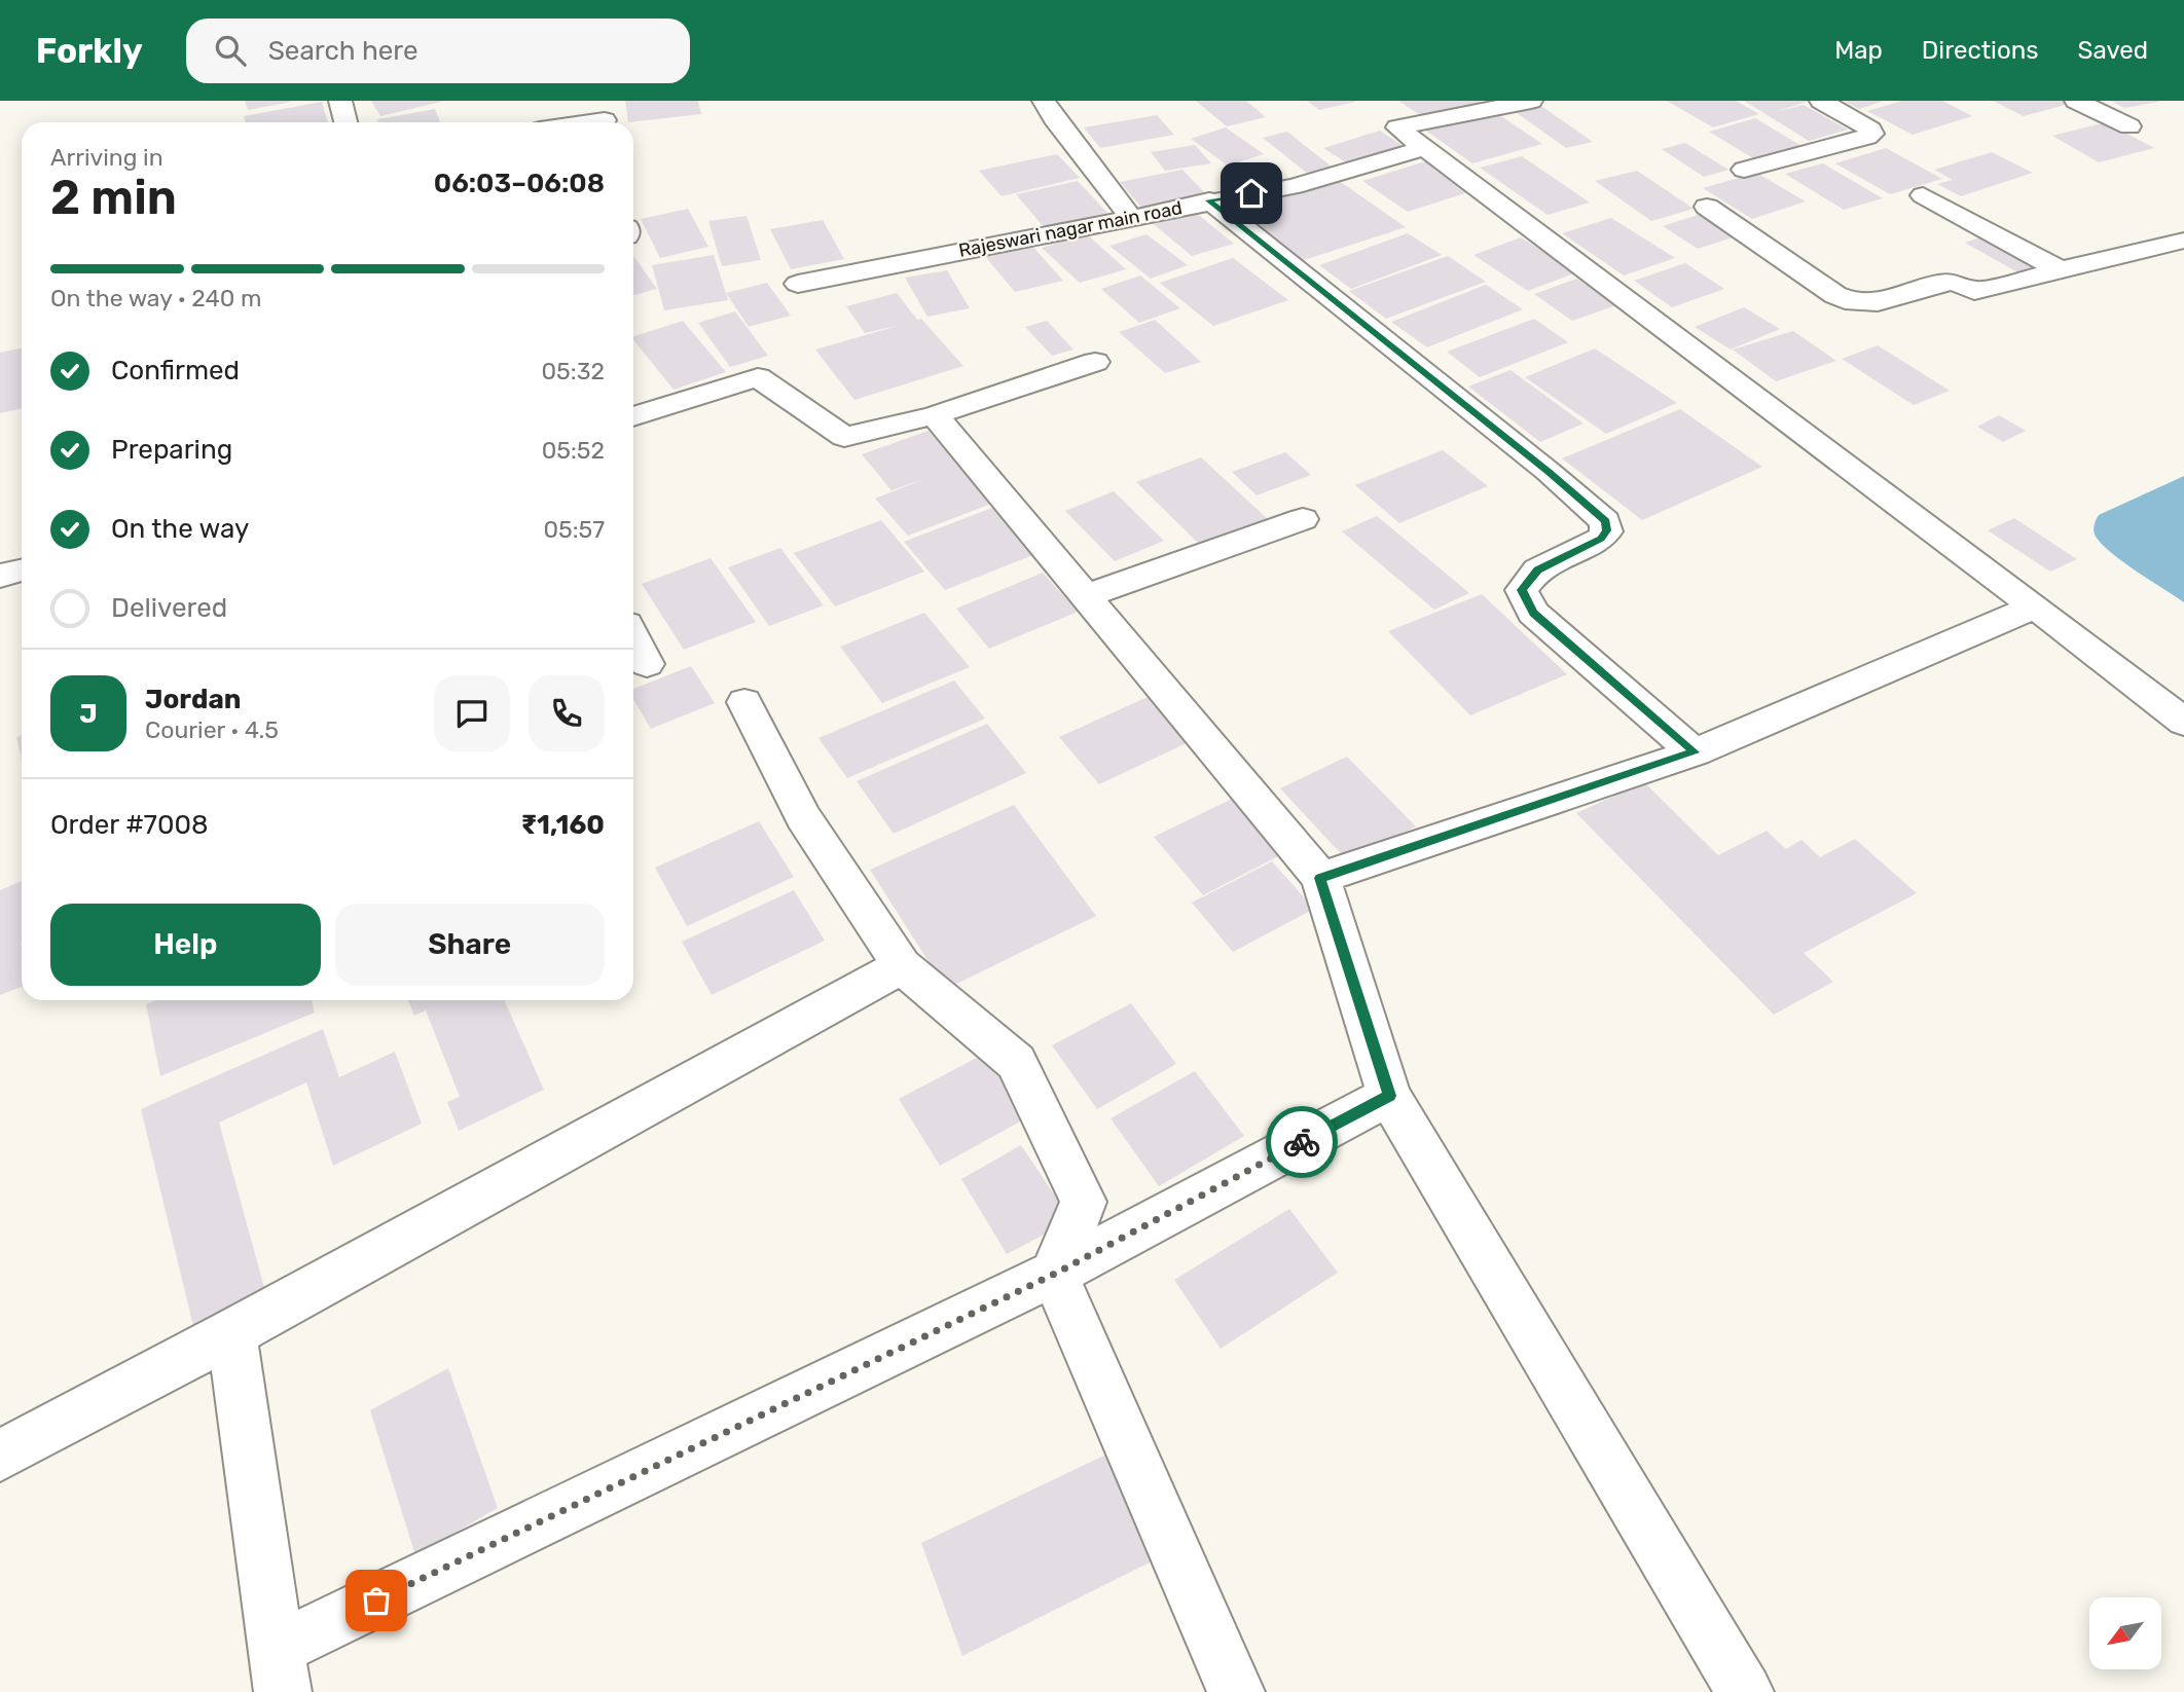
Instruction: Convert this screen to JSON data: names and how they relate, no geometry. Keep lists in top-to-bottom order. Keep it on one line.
{"streets":{"street":["Rajeswari nagar main road"]},"north":"bottom left","page":{"header":"Forkly","search":"Search here","nav":["Map","Directions","Saved"],"heading":["2 min","Arriving in","06:03–06:08"],"panel":["Jordan","Courier · 4.5","Order #7008","₹1,160"],"bar":"On the way · 240 m","list":[["Confirmed","05:32"],["Preparing","05:52"],["On the way","05:57"],"Delivered"],"round":"J","buttons":["Help","Share"]}}
